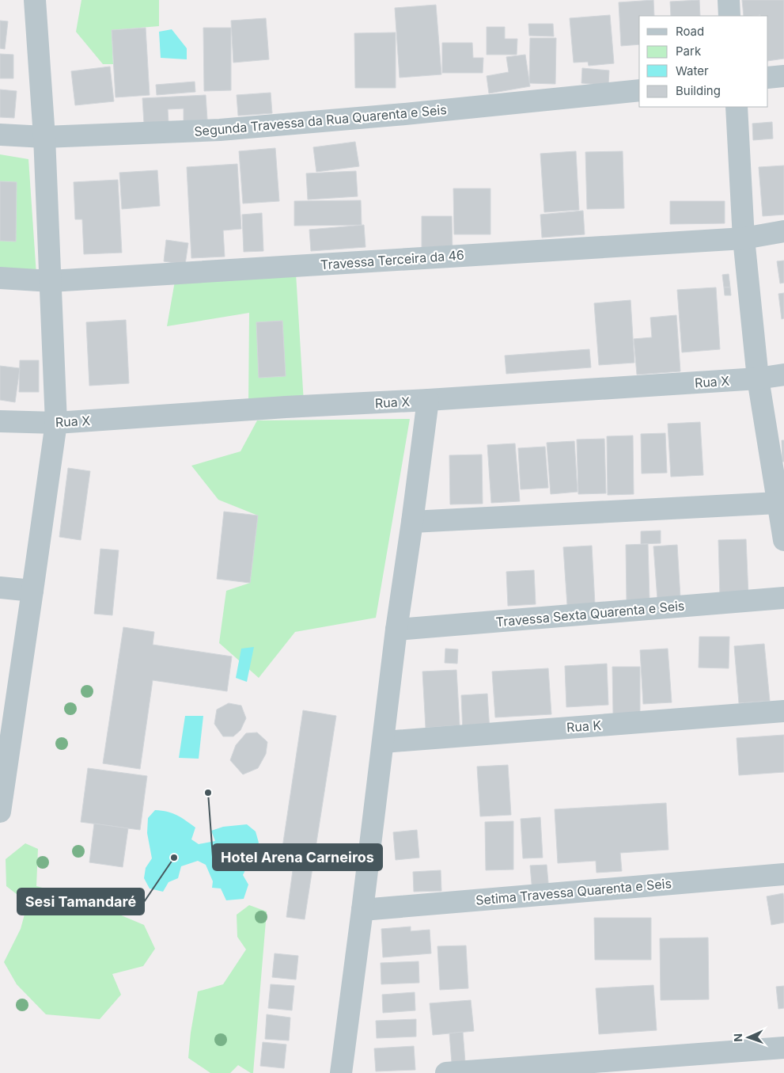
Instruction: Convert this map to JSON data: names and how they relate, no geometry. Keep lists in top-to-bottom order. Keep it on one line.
{"streets":{"street":["Segunda Travessa da Rua Quarenta e Seis","Travessa Terceira da 46","Rua X","Travessa Sexta Quarenta e Seis","Rua K","Setima Travessa Quarenta e Seis"]},"places":["Hotel Arena Carneiros","Sesi Tamandaré"],"legend":["Road","Park","Water","Building"],"north":"left"}
